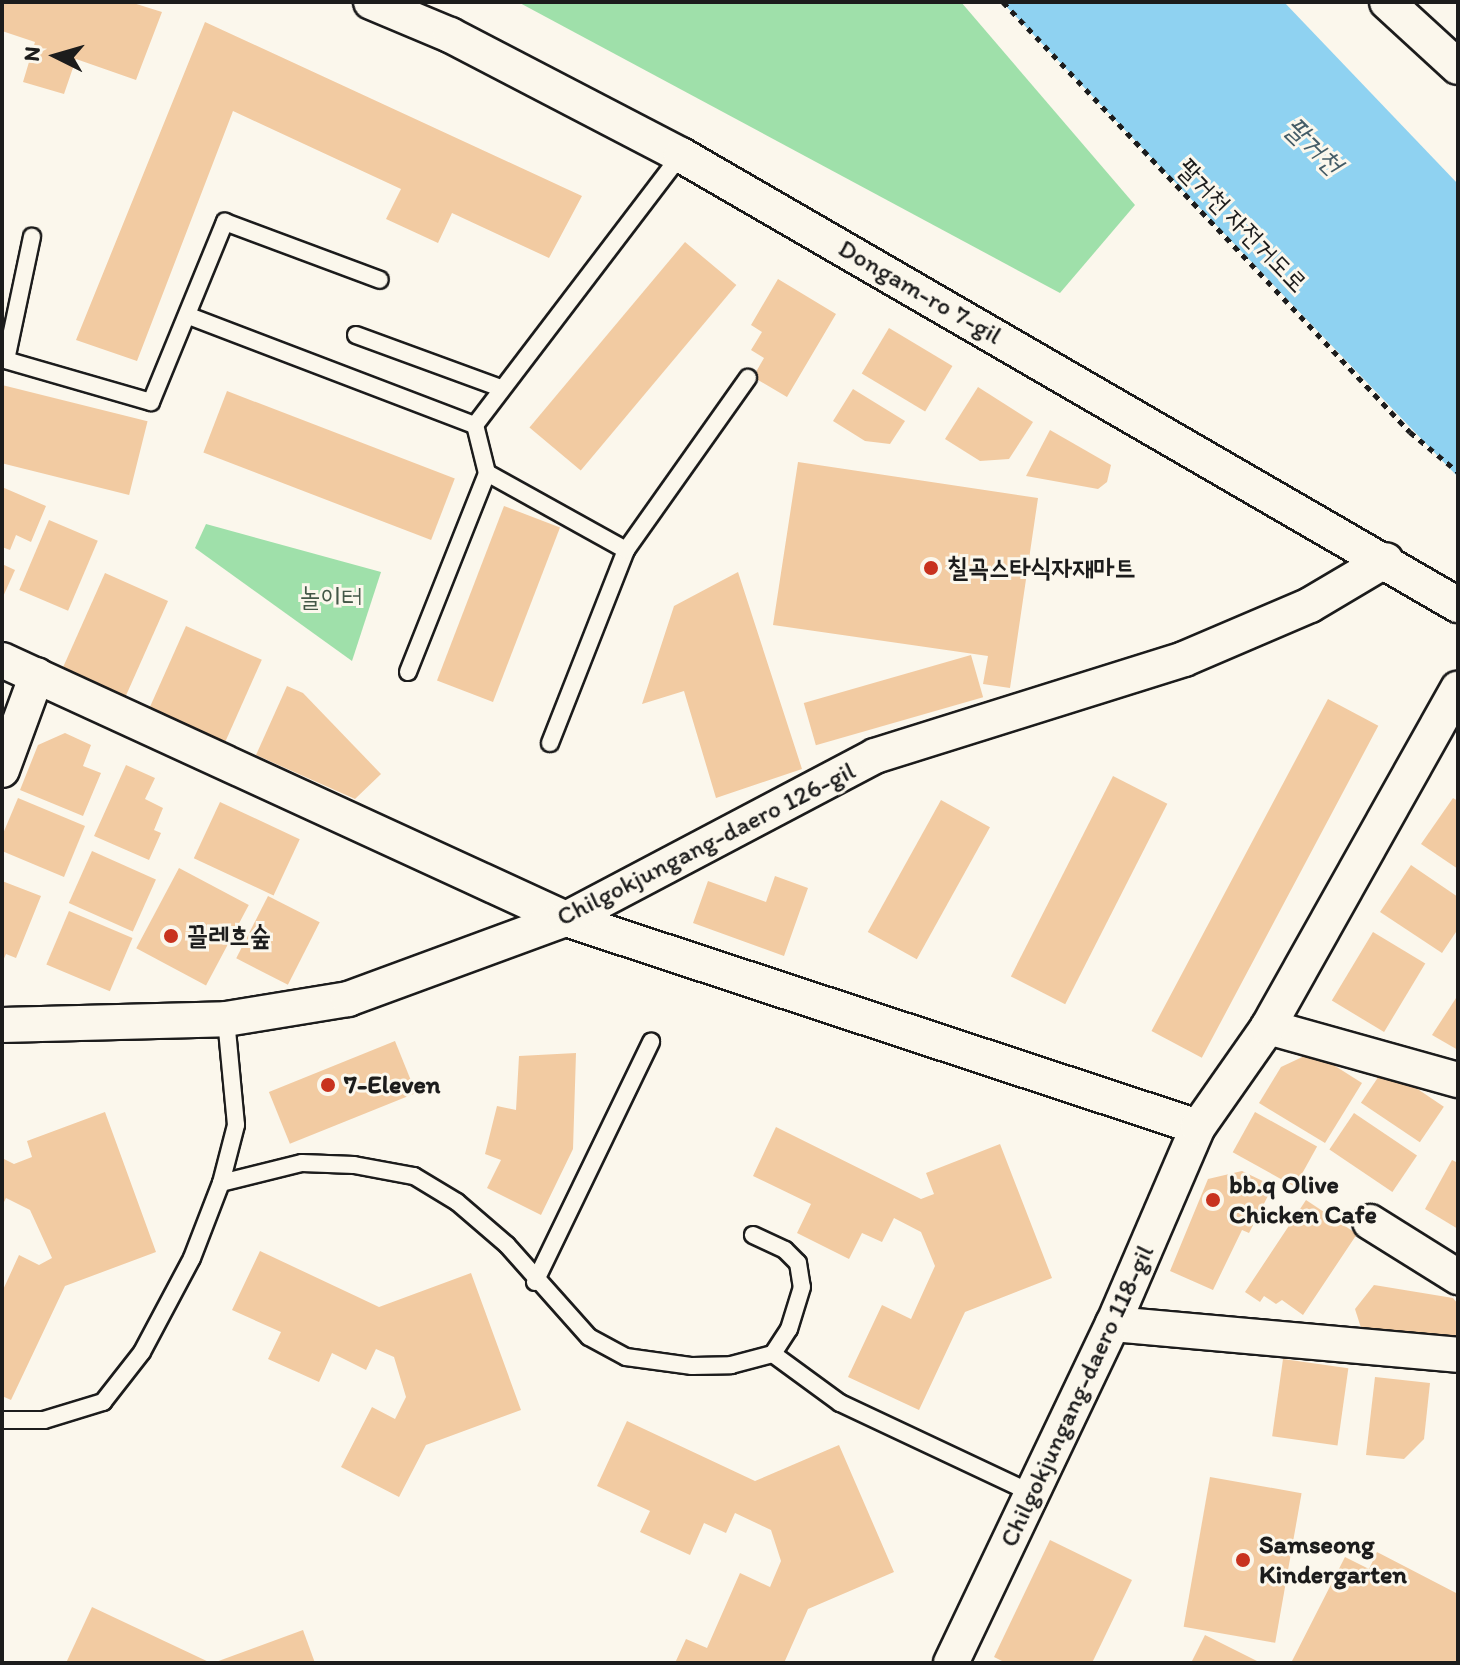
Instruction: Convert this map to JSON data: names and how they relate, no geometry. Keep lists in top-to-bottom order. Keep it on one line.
{"streets":{"street":["Dongam-ro 7-gil","Chilgokjungang-daero 126-gil","Chilgokjungang-daero 118-gil"],"path":["팔거천 자전거도로"]},"crossings":[["Dongam-ro 7-gil","Chilgokjungang-daero 126-gil"]],"water":["팔거천"],"parks":["놀이터"],"places":["칠곡스타식자재마트","끌레흐숲","7-Eleven","bb.q Olive Chicken Cafe","Samseong Kindergarten"],"north":"left"}
